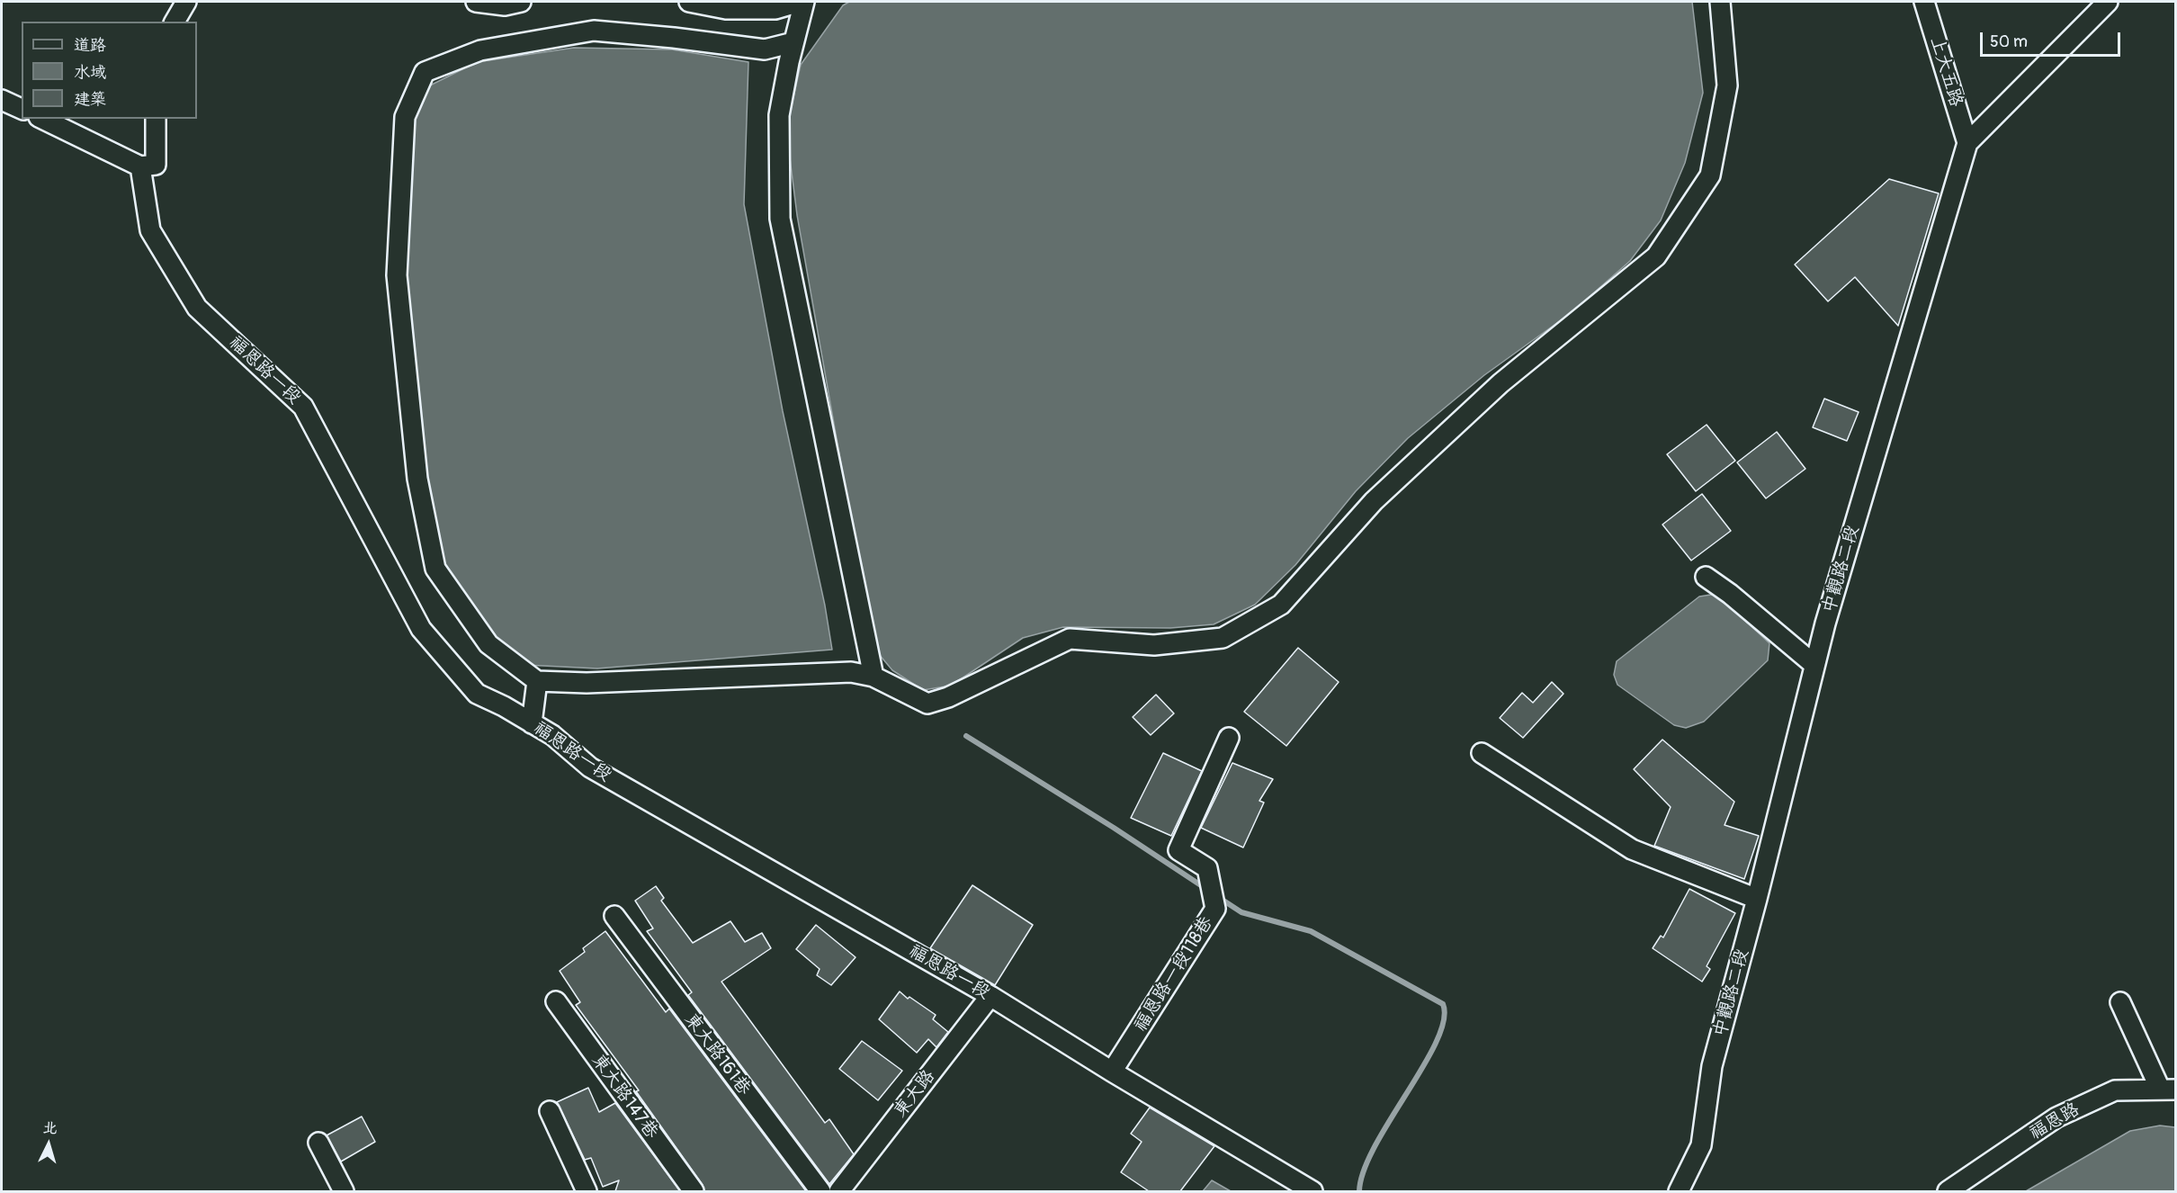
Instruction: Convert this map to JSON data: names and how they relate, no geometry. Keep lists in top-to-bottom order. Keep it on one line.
{"streets":{"street":["上大五路","福恩路一段","中觀路二段","福恩路一段118巷","東大路161巷","東大路","東大路147巷","福恩路"]},"crossings":[["上大五路","中觀路二段"],["福恩路一段","福恩路一段118巷"],["福恩路一段","東大路"]],"legend":["道路","水域","建築"],"scale_bar":"50 m","north":"top"}
